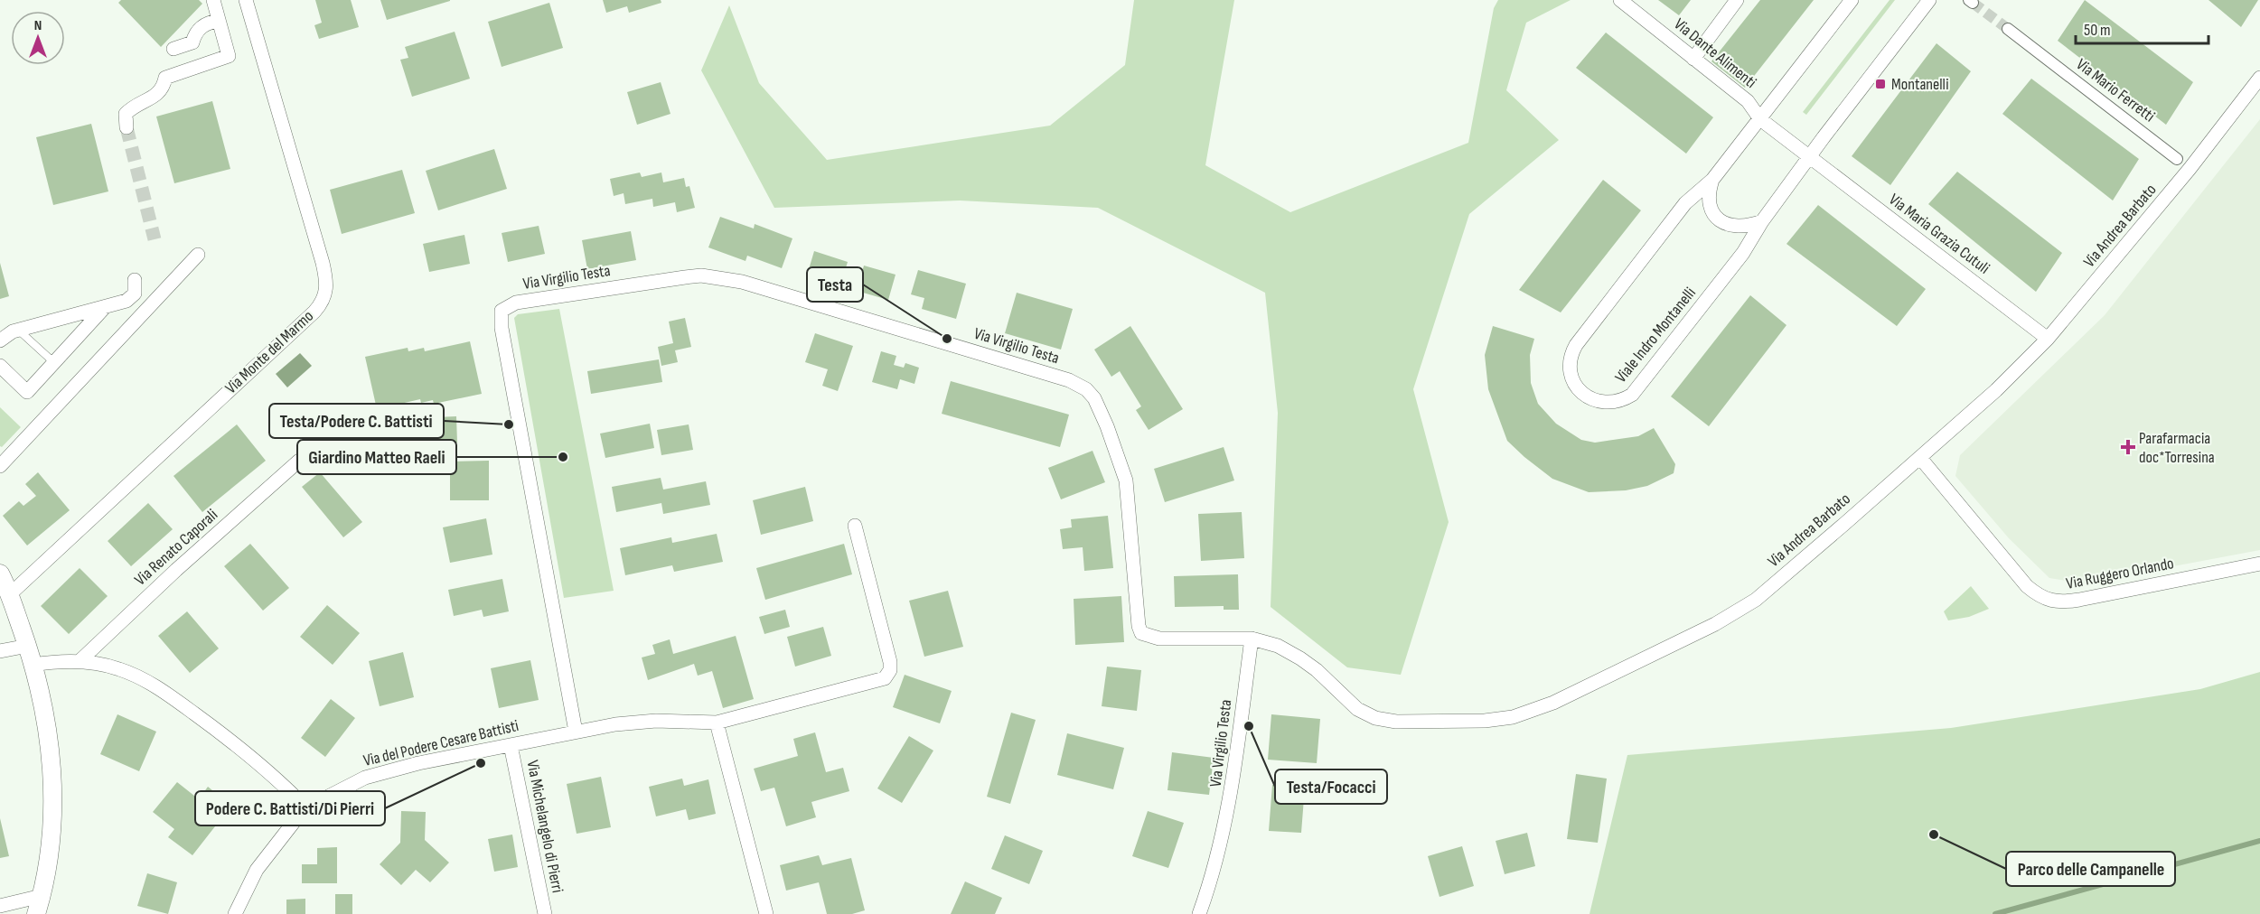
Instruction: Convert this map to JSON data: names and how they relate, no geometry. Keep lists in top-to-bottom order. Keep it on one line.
{"streets":{"street":["Via Dante Alimenti","Via Mario Ferretti","Via Andrea Barbato","Via Maria Grazia Cutuli","Via Virgilio Testa","Viale Indro Montanelli","Via Monte del Marmo","Via Renato Caporali","Via Ruggero Orlando","Via del Podere Cesare Battisti","Via Michelangelo di Pierri"]},"crossings":[["Via Dante Alimenti","Via Maria Grazia Cutuli"],["Via Dante Alimenti","Viale Indro Montanelli"],["Via Andrea Barbato","Via Maria Grazia Cutuli"],["Via Andrea Barbato","Via Virgilio Testa"],["Via Andrea Barbato","Via Ruggero Orlando"],["Via Maria Grazia Cutuli","Viale Indro Montanelli"],["Via Virgilio Testa","Via del Podere Cesare Battisti"],["Via del Podere Cesare Battisti","Via Michelangelo di Pierri"]],"places":{"transit":["Montanelli"],"other":["Testa","Testa/Podere C. Battisti","Giardino Matteo Raeli","Testa/Focacci","Podere C. Battisti/Di Pierri","Parco delle Campanelle"],"health":["Parafarmacia doc*Torresina"]},"scale_bar":"50 m","north":"top"}
